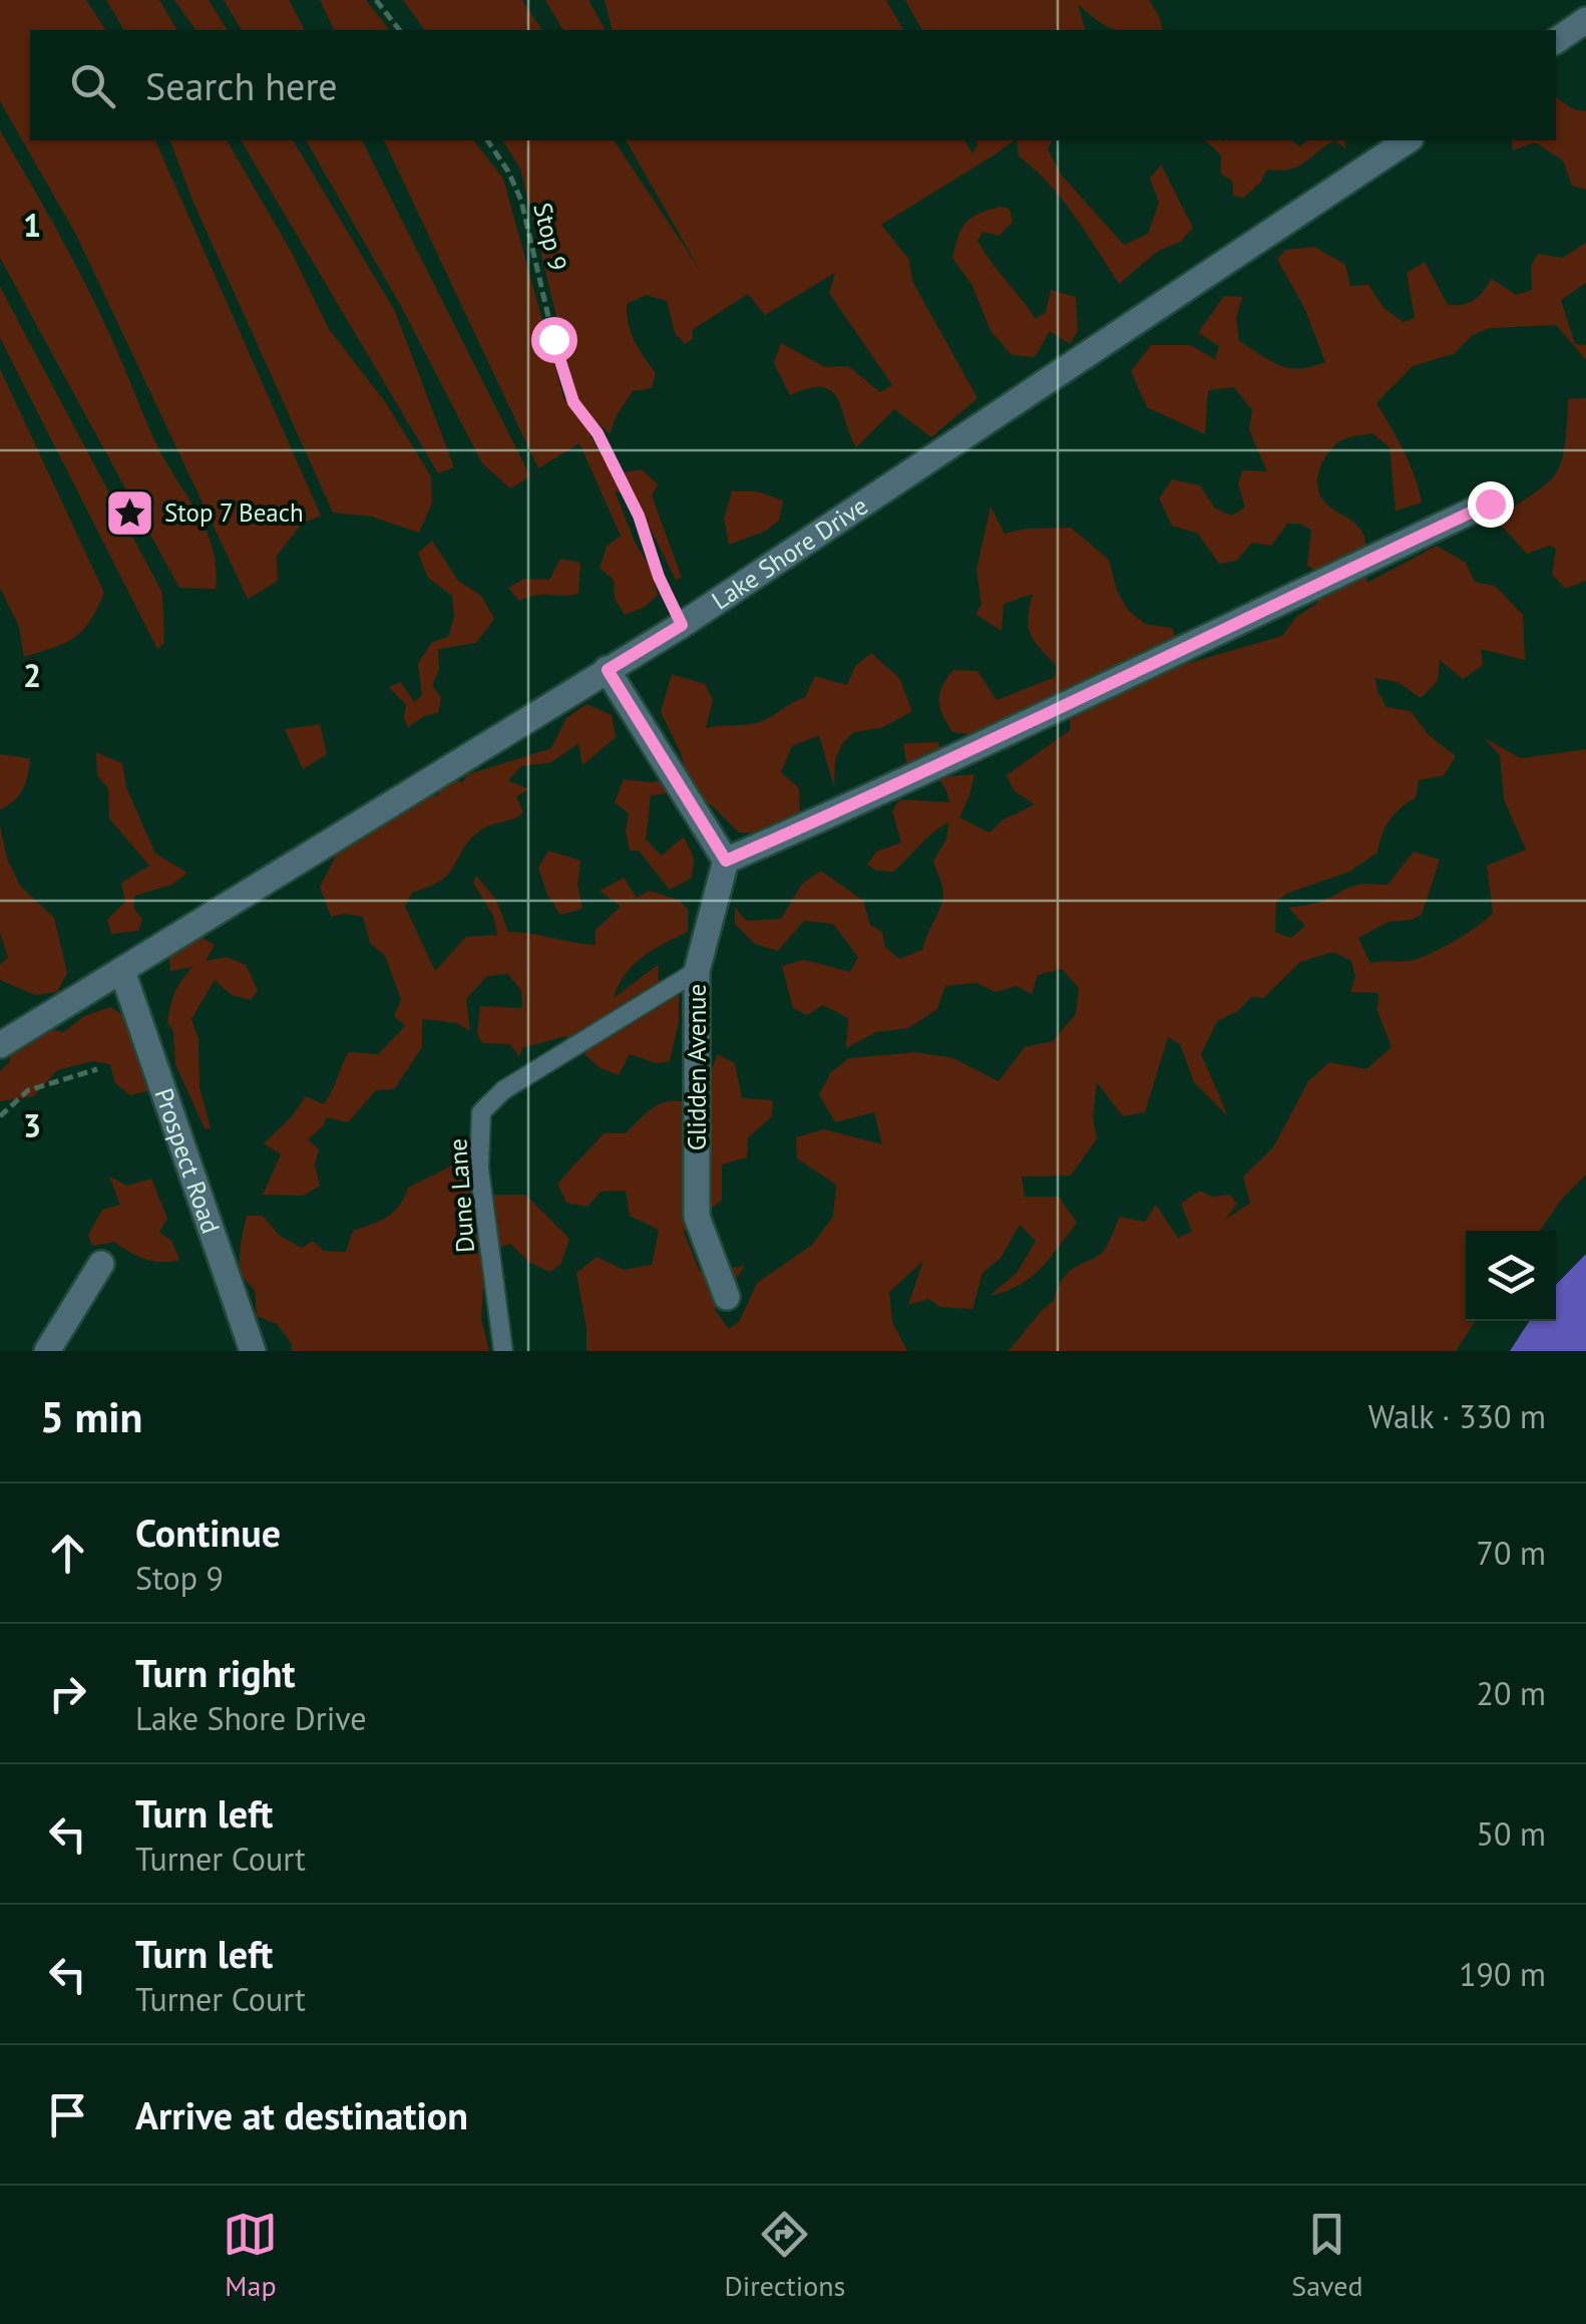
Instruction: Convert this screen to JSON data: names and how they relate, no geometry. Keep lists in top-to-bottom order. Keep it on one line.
{"streets":{"street":["Lake Shore Drive","Glidden Avenue","Prospect Road"],"lane":["Dune Lane"],"path":["Stop 9"]},"crossings":[["Stop 9","Lake Shore Drive"],["Lake Shore Drive","Prospect Road"],["Glidden Avenue","Dune Lane"]],"places":{"place":["Stop 7 Beach"]},"page":{"search":"Search here","heading":["5 min","Walk · 330 m"],"list":[["Continue","Stop 9","70 m"],["Turn right","Lake Shore Drive","20 m"],["Turn left","Turner Court","50 m"],["Turn left","Turner Court","190 m"],"Arrive at destination"],"nav":["Map","Directions","Saved"]},"grid":{"rows":["1","2","3"]}}
